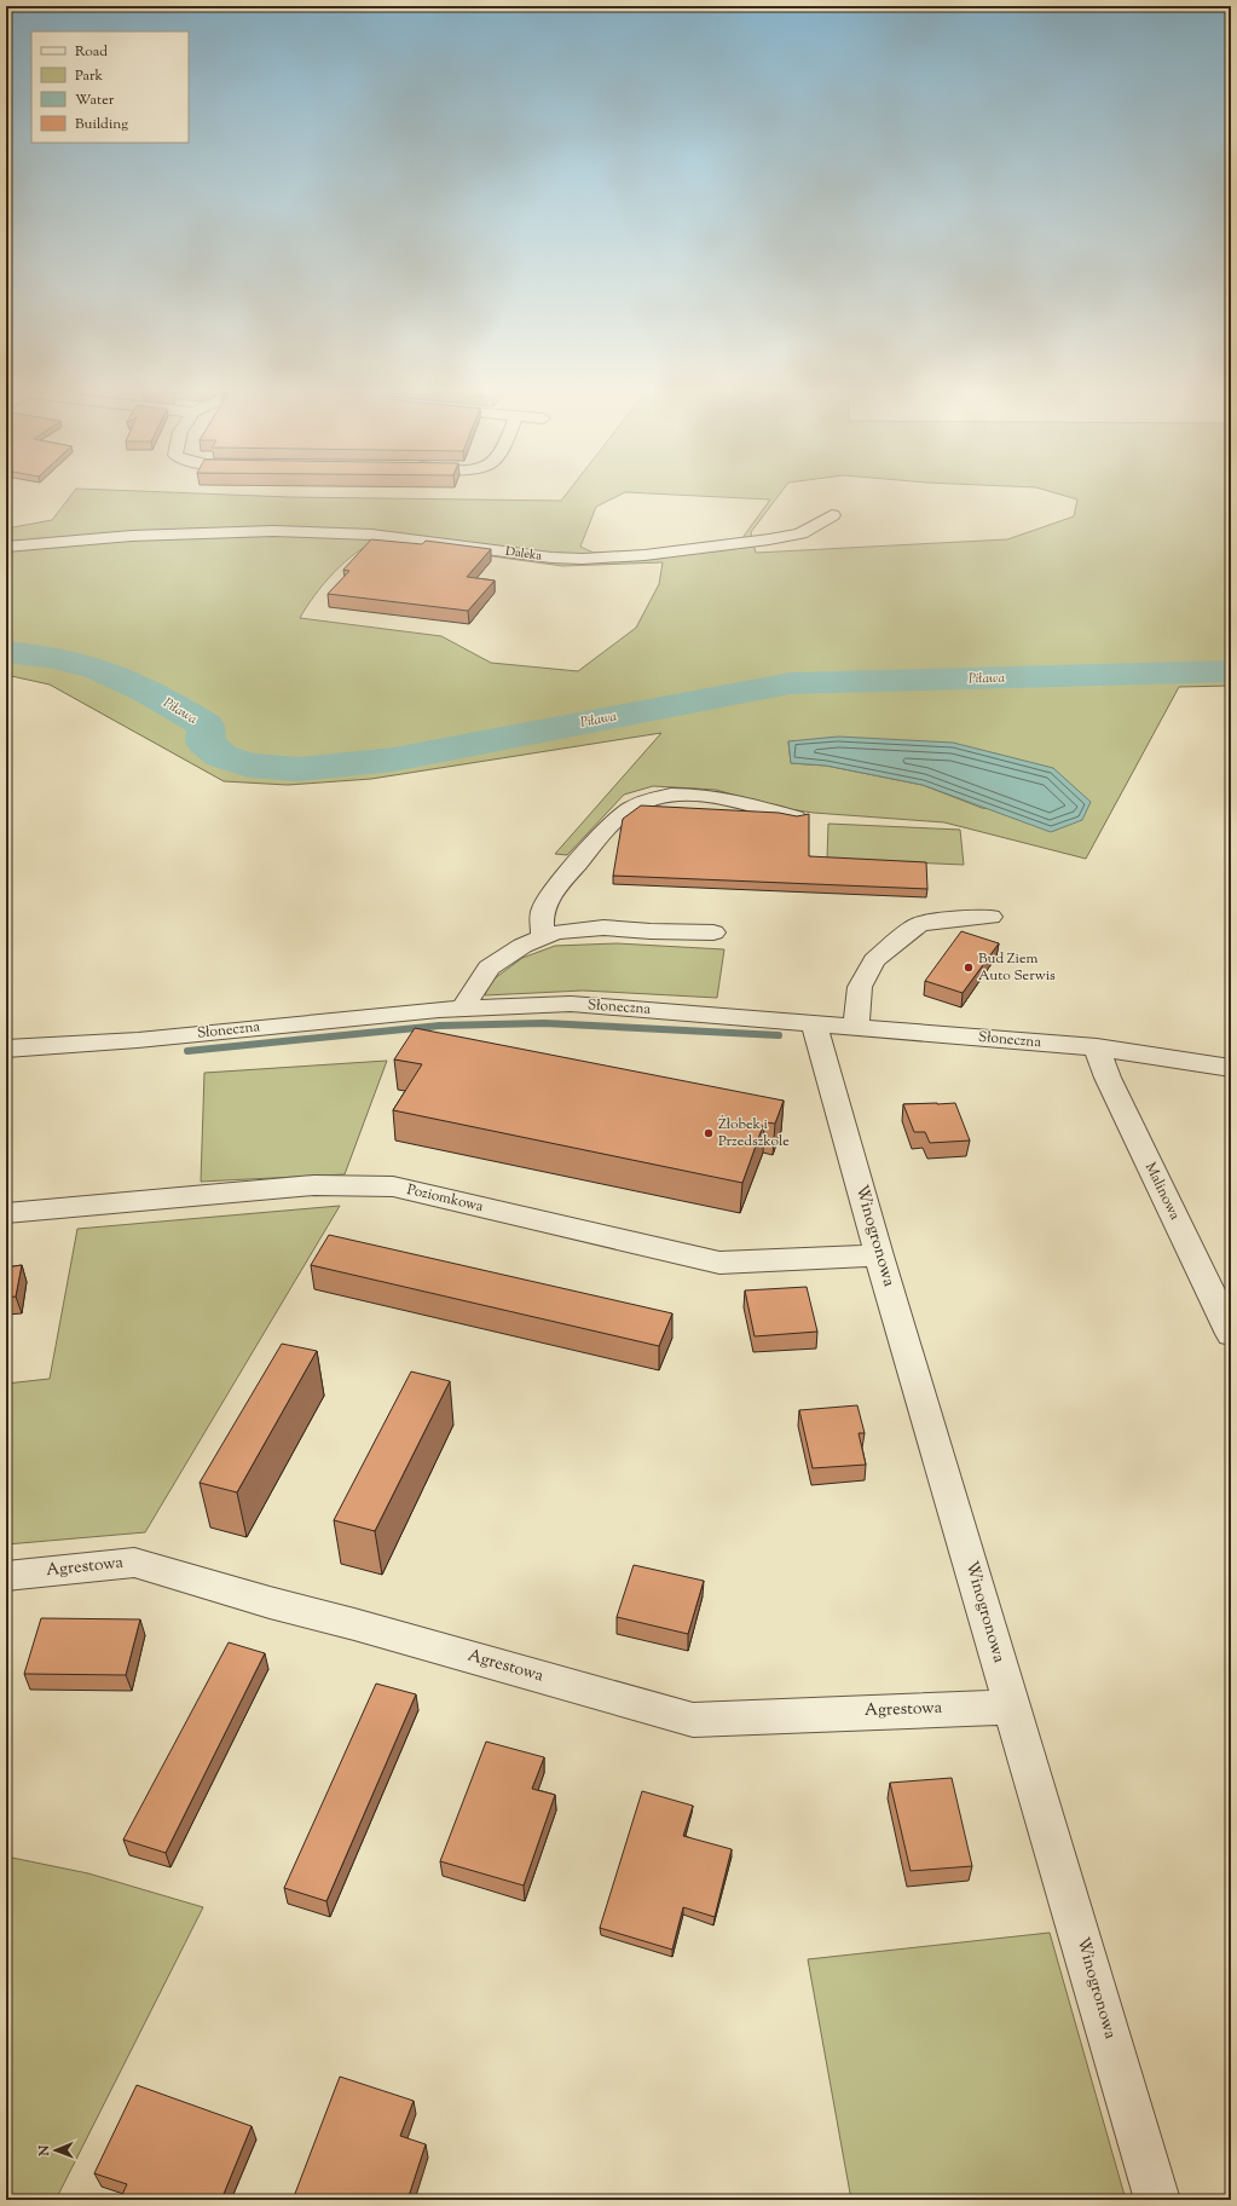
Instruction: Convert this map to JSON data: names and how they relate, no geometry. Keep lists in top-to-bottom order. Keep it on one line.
{"streets":{"street":["Daleka","Słoneczna","Malinowa","Poziomkowa","Winogronowa","Agrestowa"]},"crossings":[["Słoneczna","Malinowa"],["Słoneczna","Winogronowa"],["Poziomkowa","Winogronowa"],["Winogronowa","Agrestowa"]],"water":["Piława"],"places":["Bud Ziem Auto Serwis","Żłobek i Przedszkole"],"legend":["Road","Park","Water","Building"],"north":"left"}
